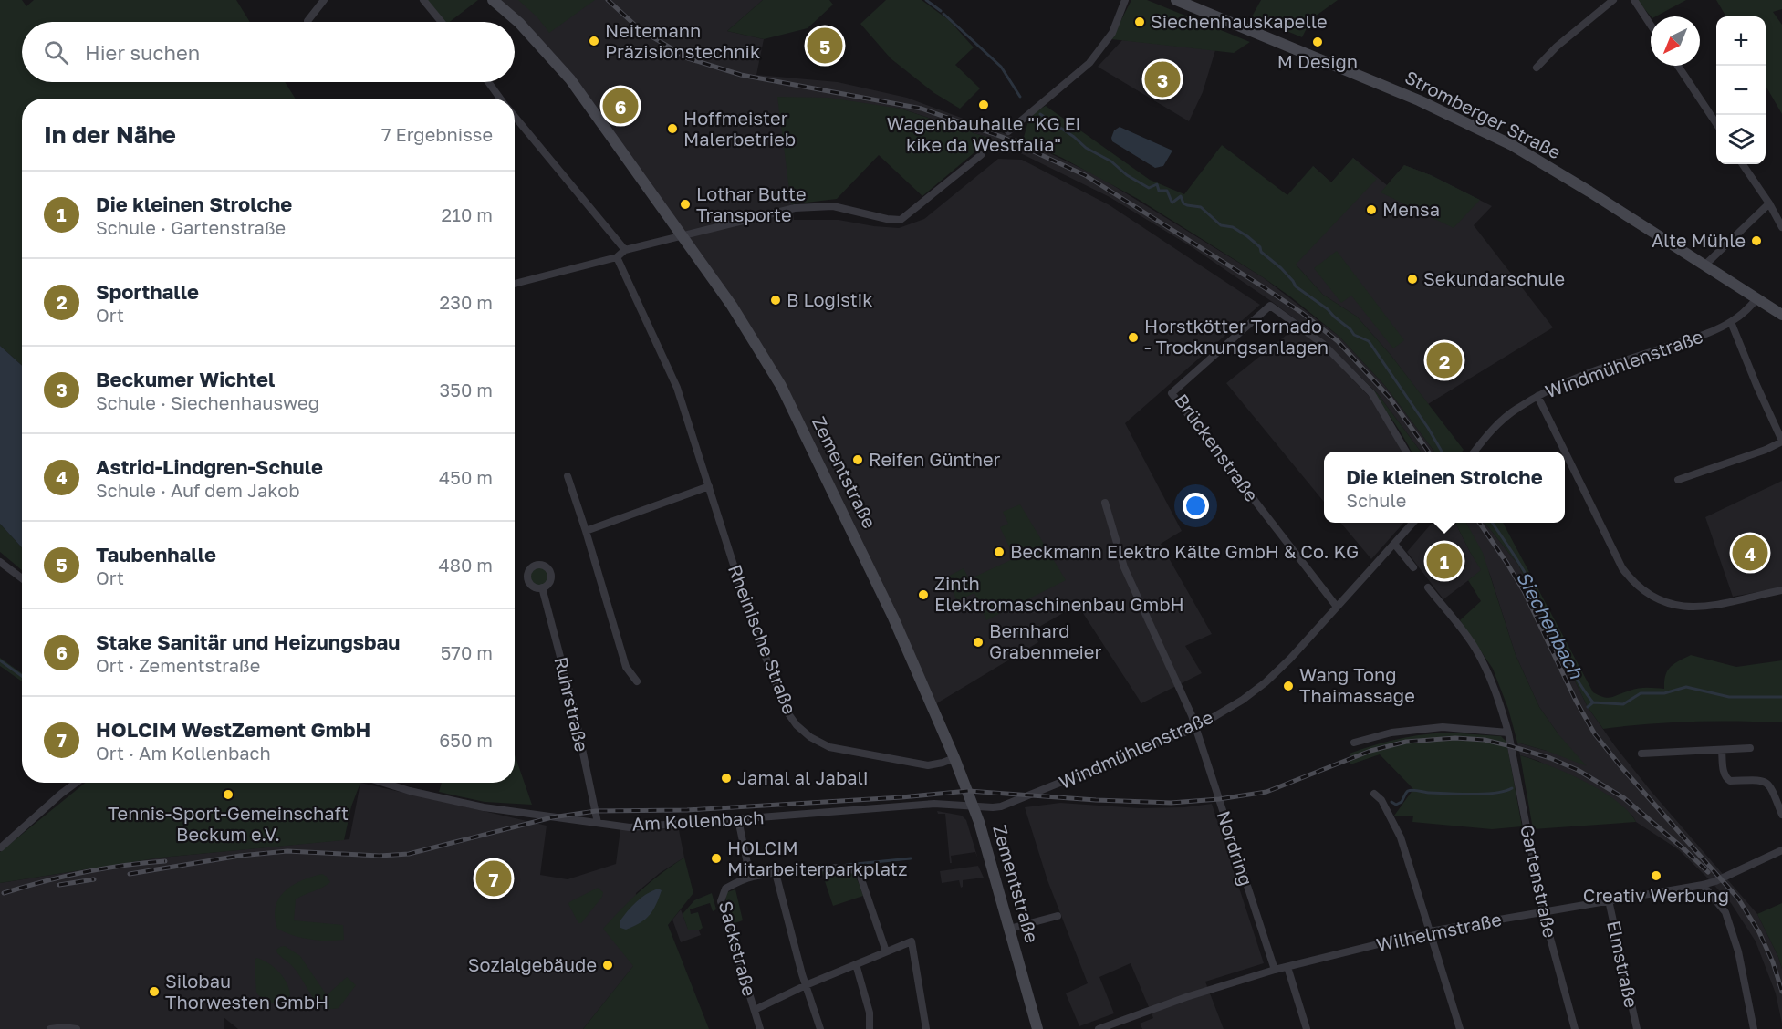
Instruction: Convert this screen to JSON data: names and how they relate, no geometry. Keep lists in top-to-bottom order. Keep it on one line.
{"streets":{"street":["Stromberger Straße","Windmühlenstraße","Brückenstraße","Zementstraße","Rheinische Straße","Ruhrstraße","Am Kollenbach","Nordring","Gartenstraße","Wilhelmstraße","Sackstraße","Elmstraße"]},"crossings":[["Stromberger Straße","Windmühlenstraße"],["Windmühlenstraße","Brückenstraße"],["Windmühlenstraße","Zementstraße"],["Windmühlenstraße","Am Kollenbach"],["Windmühlenstraße","Nordring"],["Zementstraße","Rheinische Straße"],["Zementstraße","Am Kollenbach"],["Ruhrstraße","Am Kollenbach"],["Nordring","Wilhelmstraße"],["Gartenstraße","Wilhelmstraße"],["Wilhelmstraße","Elmstraße"]],"water":["Siechenbach"],"places":["Siechenhauskapelle","Neitemann Präzisionstechnik","M Design","Wagenbauhalle \"KG Ei kike da Westfalia\"","Hoffmeister Malerbetrieb","Lothar Butte Transporte","Mensa","Alte Mühle","Sekundarschule","B Logistik","Horstkötter Tornado - Trocknungsanlagen","Reifen Günther","Beckmann Elektro Kälte GmbH & Co. KG","Zinth Elektromaschinenbau GmbH","Bernhard Grabenmeier","Wang Tong Thaimassage","Jamal al Jabali","Tennis-Sport-Gemeinschaft Beckum e.V.","HOLCIM Mitarbeiterparkplatz","Creativ Werbung","Sozialgebäude","Silobau Thorwesten GmbH"],"north":"bottom left","page":{"map_buttons":["+","−"],"search":"Hier suchen","pins":["5","3","6","2","4","1","7"],"heading":["In der Nähe","7 Ergebnisse"],"list":[{"mark":"1","name":"Die kleinen Strolche","note":"Schule · Gartenstraße","value":"210 m"},{"mark":"2","name":"Sporthalle","note":"Ort","value":"230 m"},{"mark":"3","name":"Beckumer Wichtel","note":"Schule · Siechenhausweg","value":"350 m"},{"mark":"4","name":"Astrid-Lindgren-Schule","note":"Schule · Auf dem Jakob","value":"450 m"},{"mark":"5","name":"Taubenhalle","note":"Ort","value":"480 m"},{"mark":"6","name":"Stake Sanitär und Heizungsbau","note":"Ort · Zementstraße","value":"570 m"},{"mark":"7","name":"HOLCIM WestZement GmbH","note":"Ort · Am Kollenbach","value":"650 m"}],"popup":["Die kleinen Strolche","Schule"]}}
